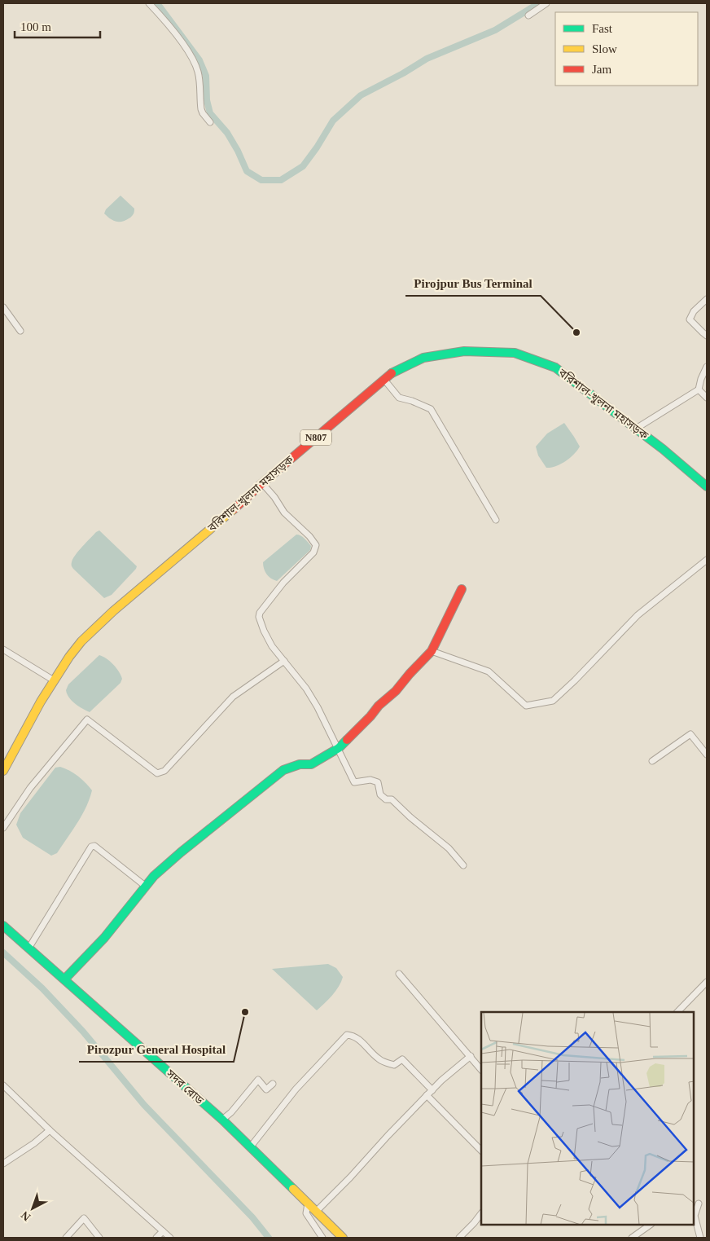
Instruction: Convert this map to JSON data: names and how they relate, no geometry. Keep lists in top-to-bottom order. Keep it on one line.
{"streets":{"main road":["বরিশাল-খুলনা মহাসড়ক","N807","সদর রোড"]},"places":["Pirojpur Bus Terminal","Pirozpur General Hospital"],"legend":["Fast","Slow","Jam"],"scale_bar":"100 m","north":"bottom left"}
